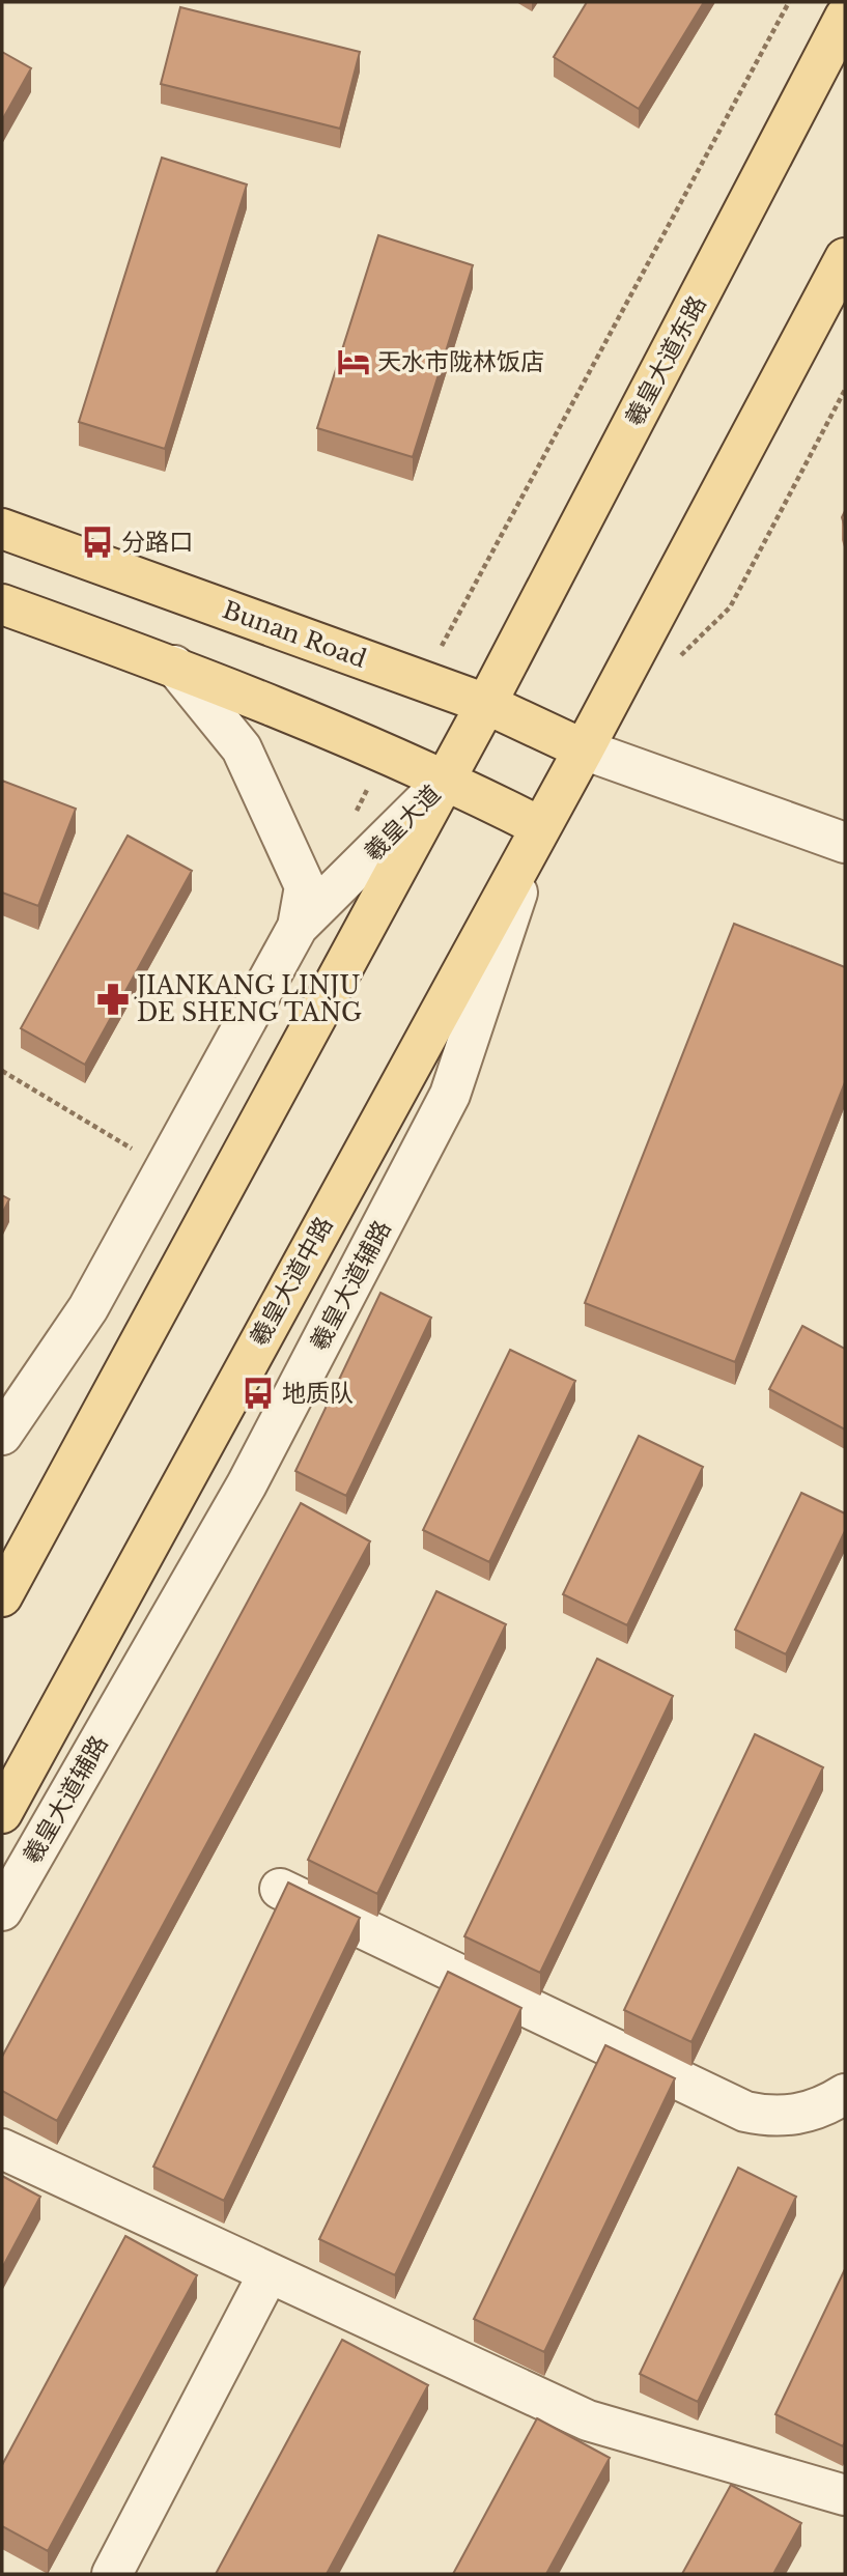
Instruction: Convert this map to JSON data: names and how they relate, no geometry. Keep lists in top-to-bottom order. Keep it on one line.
{"streets":{"main road":["羲皇大道东路","Bunan Road","羲皇大道","羲皇大道中路"],"street":["羲皇大道辅路"]},"crossings":[["羲皇大道东路","Bunan Road"],["羲皇大道东路","羲皇大道"],["Bunan Road","羲皇大道"],["羲皇大道中路","羲皇大道辅路"]],"places":{"hotel":["天水市陇林饭店"],"bus stop":["分路口","地质队"],"pharmacy":["JIANKANG LINJU DE SHENG TANG"]}}
